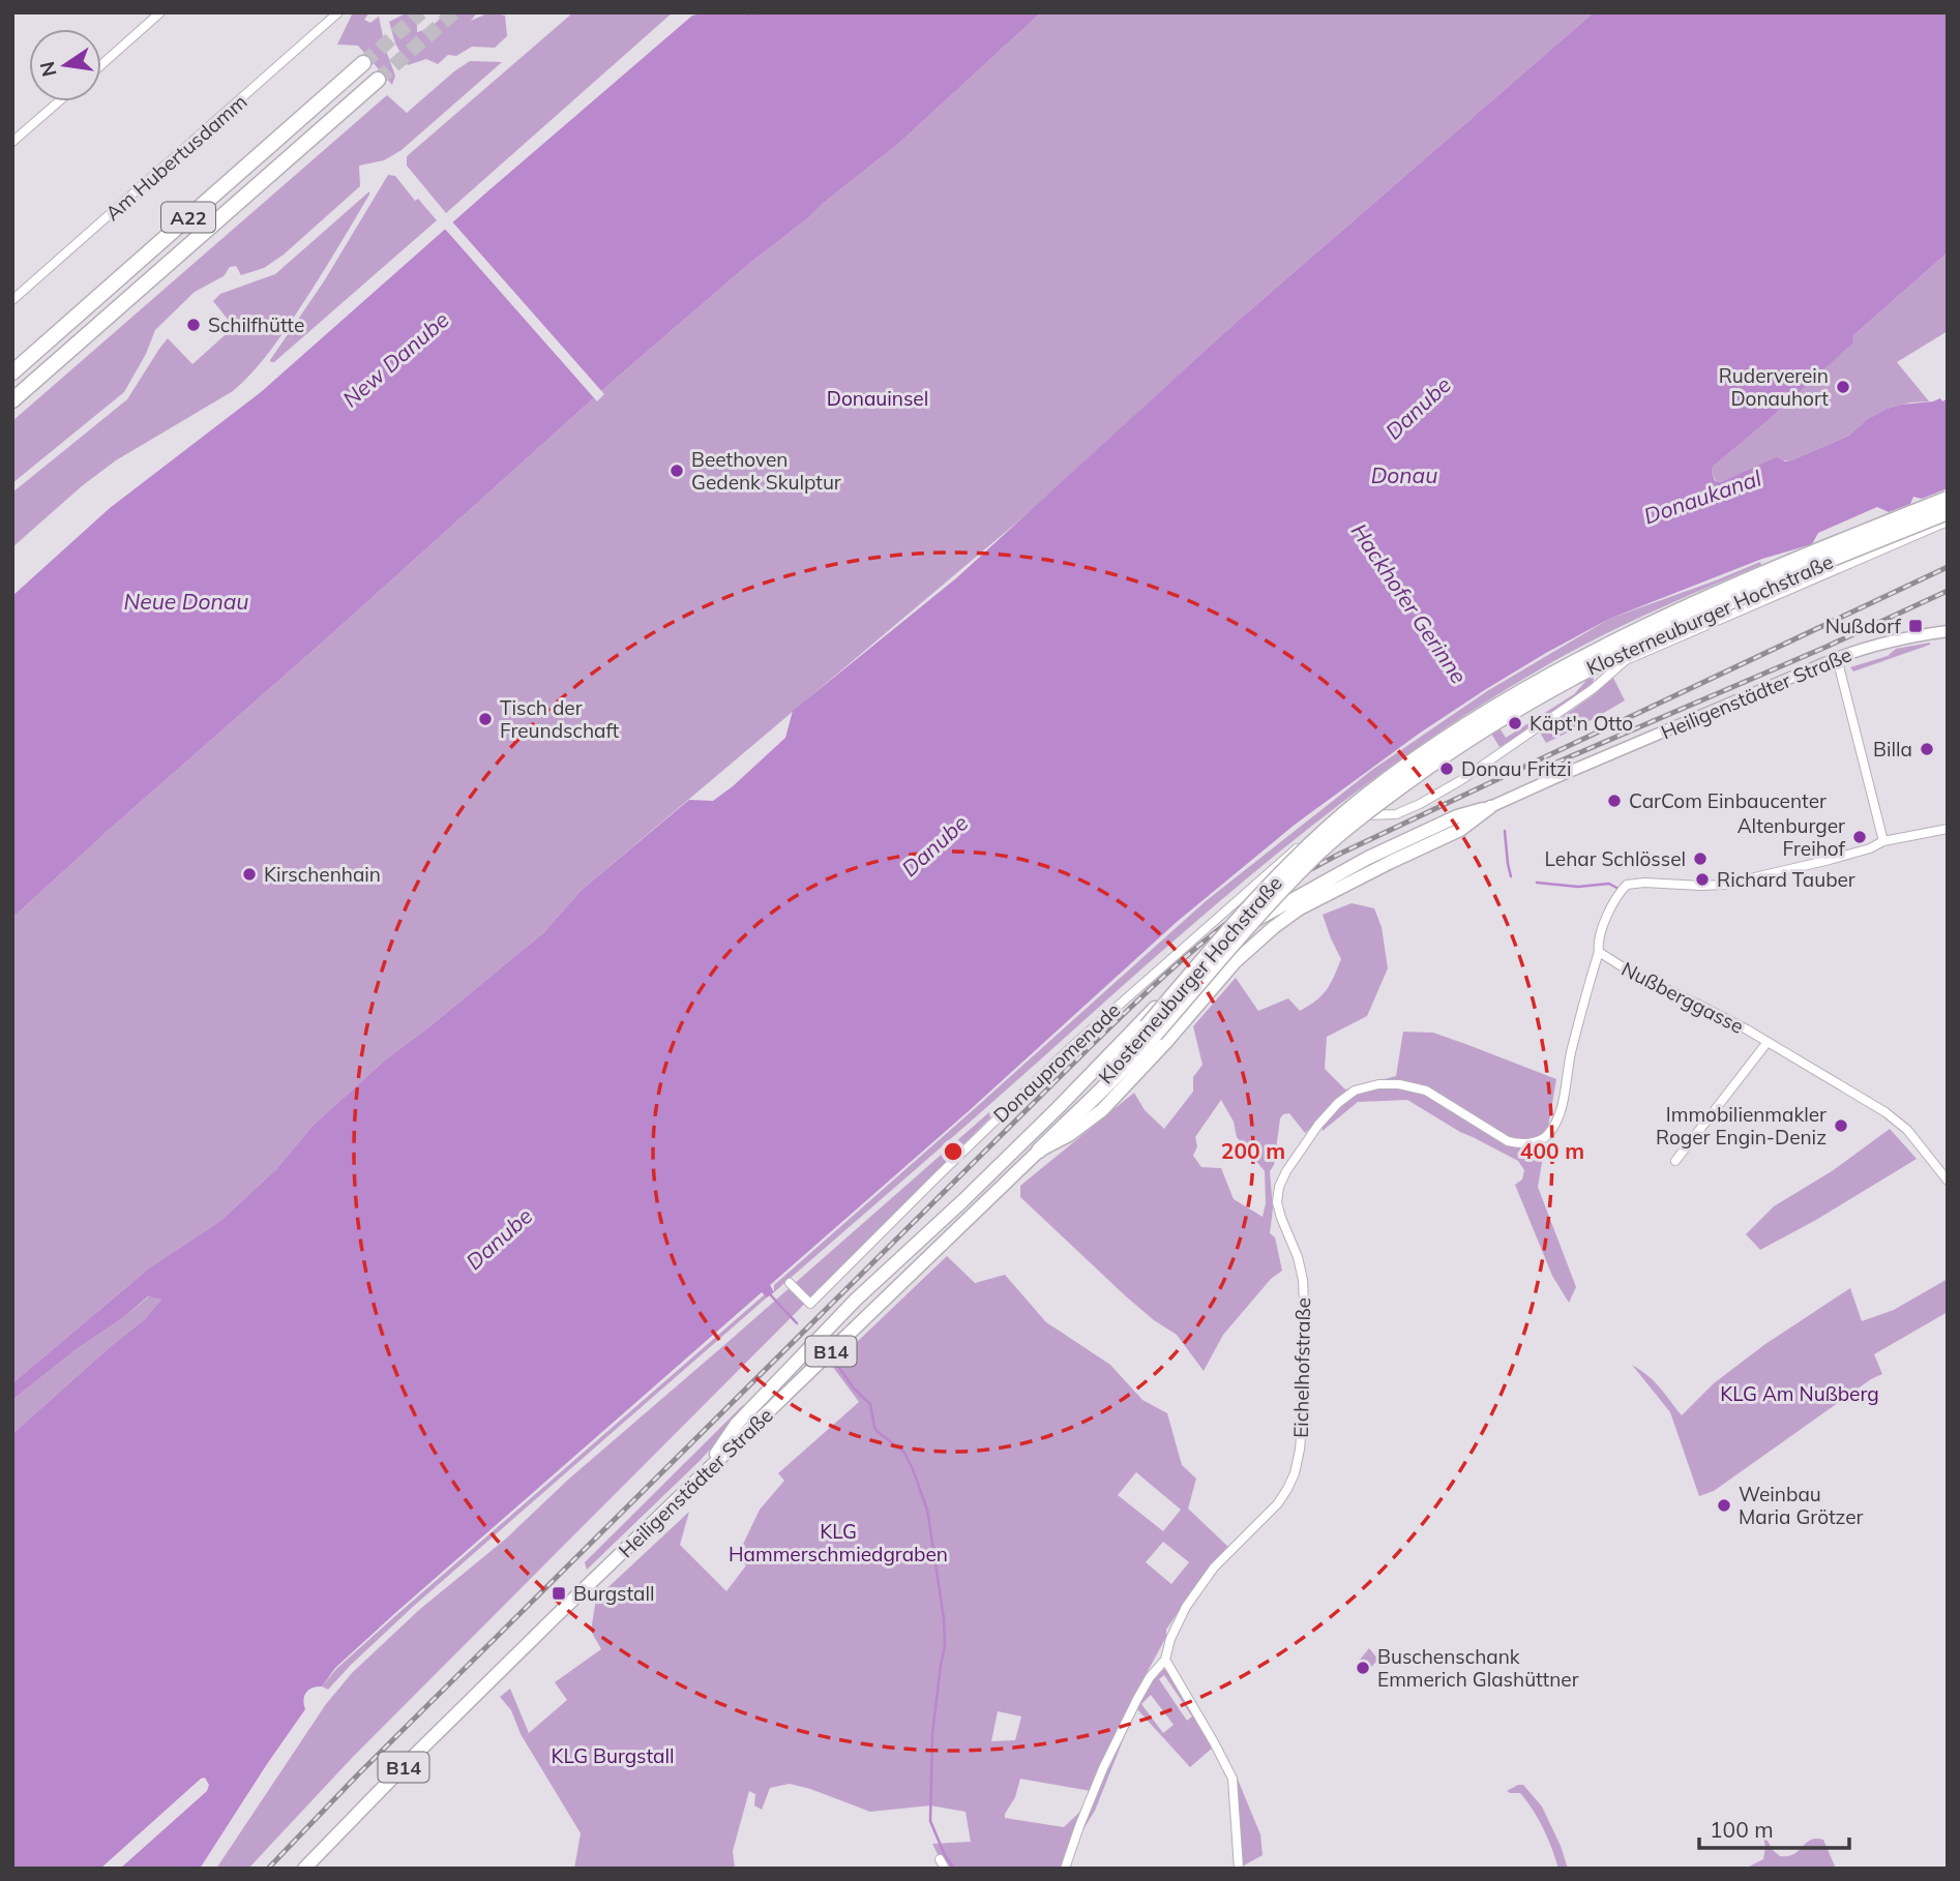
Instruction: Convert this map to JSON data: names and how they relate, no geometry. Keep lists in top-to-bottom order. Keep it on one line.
{"streets":{"highway":["A22","Klosterneuburger Hochstraße","Heiligenstädter Straße","B14"],"street":["Am Hubertusdamm","Nußberggasse","Donaupromenade","Eichelhofstraße"]},"crossings":[["Klosterneuburger Hochstraße","Heiligenstädter Straße"],["Nußberggasse","Eichelhofstraße"]],"water":["New Danube","Danube","Donau","Donaukanal","Neue Donau","Hackhofer Gerinne"],"parks":["Donauinsel","KLG Am Nußberg","KLG Hammerschmiedgraben","KLG Burgstall"],"places":{"other":["Schilfhütte","Ruderverein Donauhort","Beethoven Gedenk Skulptur","Tisch der Freundschaft","Käpt'n Otto","Billa","Donau Fritzi","CarCom Einbaucenter","Altenburger Freihof","Lehar Schlössel","Kirschenhain","Richard Tauber","Immobilienmakler Roger Engin-Deniz","Weinbau Maria Grötzer","Buschenschank Emmerich Glashüttner"],"transit":["Nußdorf","Burgstall"]},"scale_bar":"100 m","north":"left","rings":["200 m","400 m"]}
